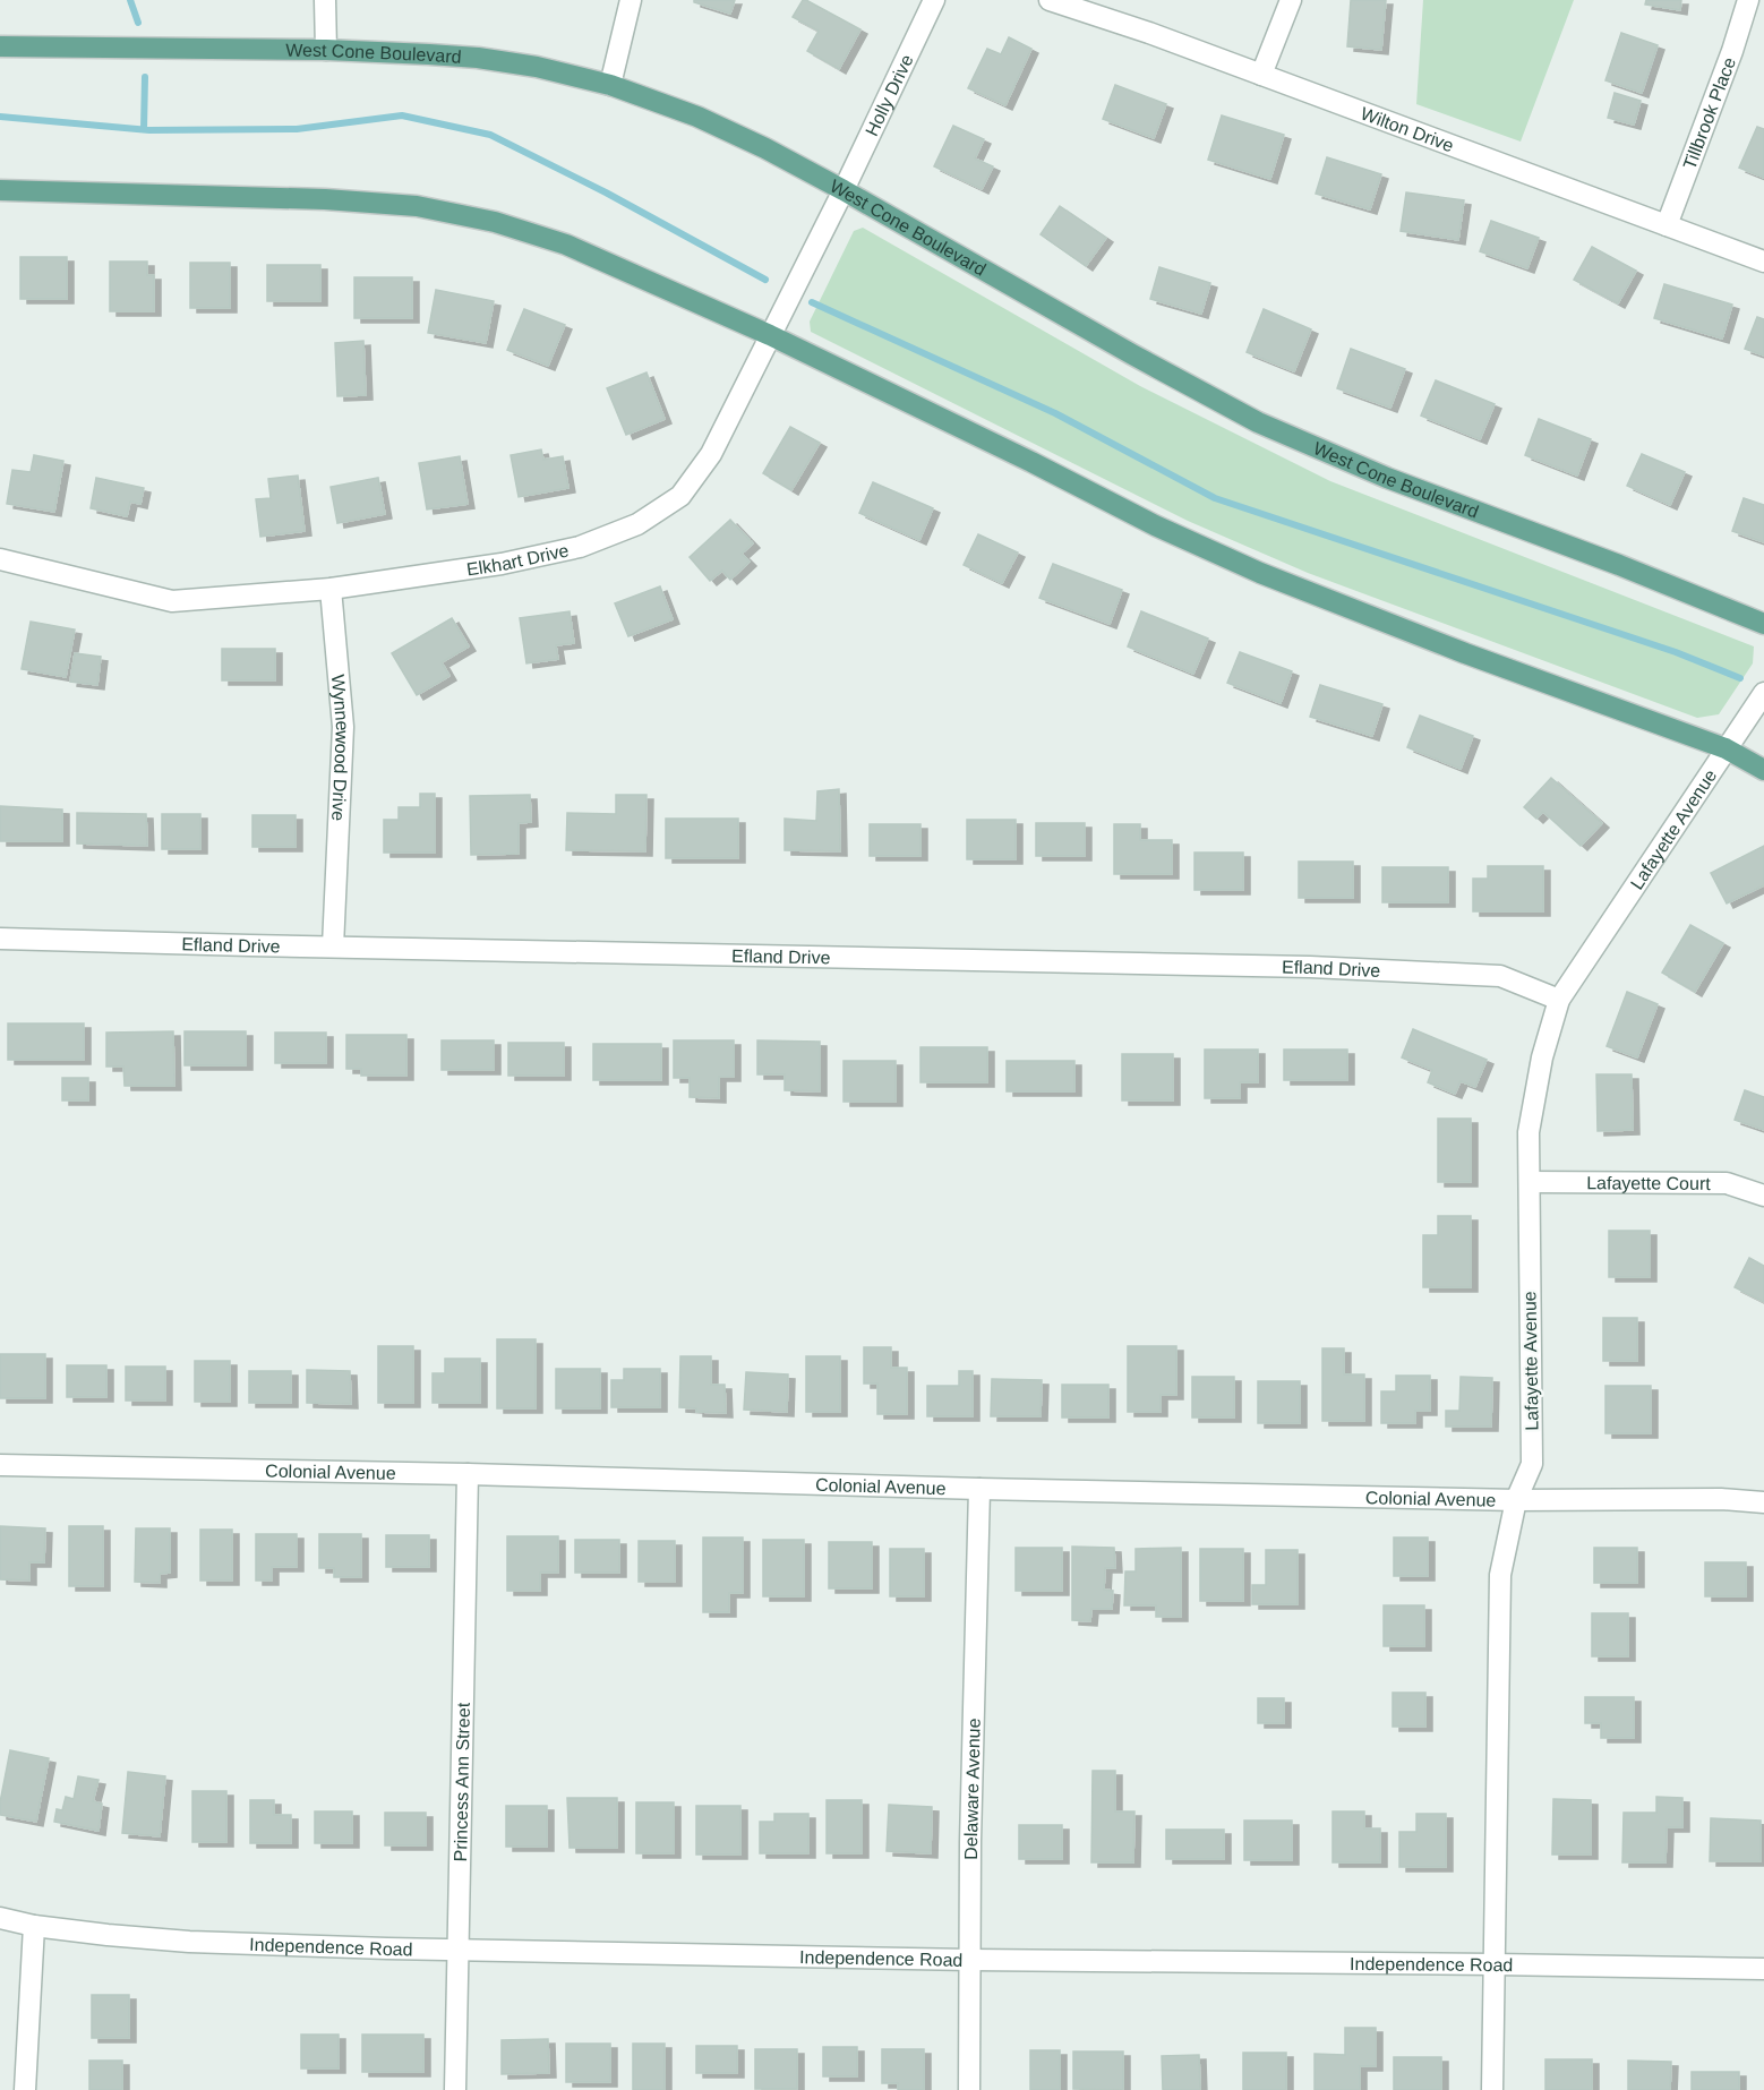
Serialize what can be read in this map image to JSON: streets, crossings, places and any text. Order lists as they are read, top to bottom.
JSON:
{
  "streets": {
    "main road": ["West Cone Boulevard"],
    "street": [
      "Holly Drive",
      "Tillbrook Place",
      "Wilton Drive",
      "Elkhart Drive",
      "Wynnewood Drive",
      "Lafayette Avenue",
      "Efland Drive",
      "Lafayette Court",
      "Colonial Avenue",
      "Princess Ann Street",
      "Delaware Avenue",
      "Independence Road"
    ]
  },
  "crossings": [
    ["West Cone Boulevard", "Holly Drive"],
    ["West Cone Boulevard", "Elkhart Drive"],
    ["Holly Drive", "Elkhart Drive"],
    ["Tillbrook Place", "Wilton Drive"],
    ["Elkhart Drive", "Wynnewood Drive"],
    ["Wynnewood Drive", "Efland Drive"],
    ["Lafayette Avenue", "Efland Drive"],
    ["Lafayette Avenue", "Lafayette Court"],
    ["Lafayette Avenue", "Colonial Avenue"],
    ["Lafayette Avenue", "Independence Road"],
    ["Colonial Avenue", "Princess Ann Street"],
    ["Colonial Avenue", "Delaware Avenue"],
    ["Princess Ann Street", "Independence Road"],
    ["Delaware Avenue", "Independence Road"]
  ]
}
